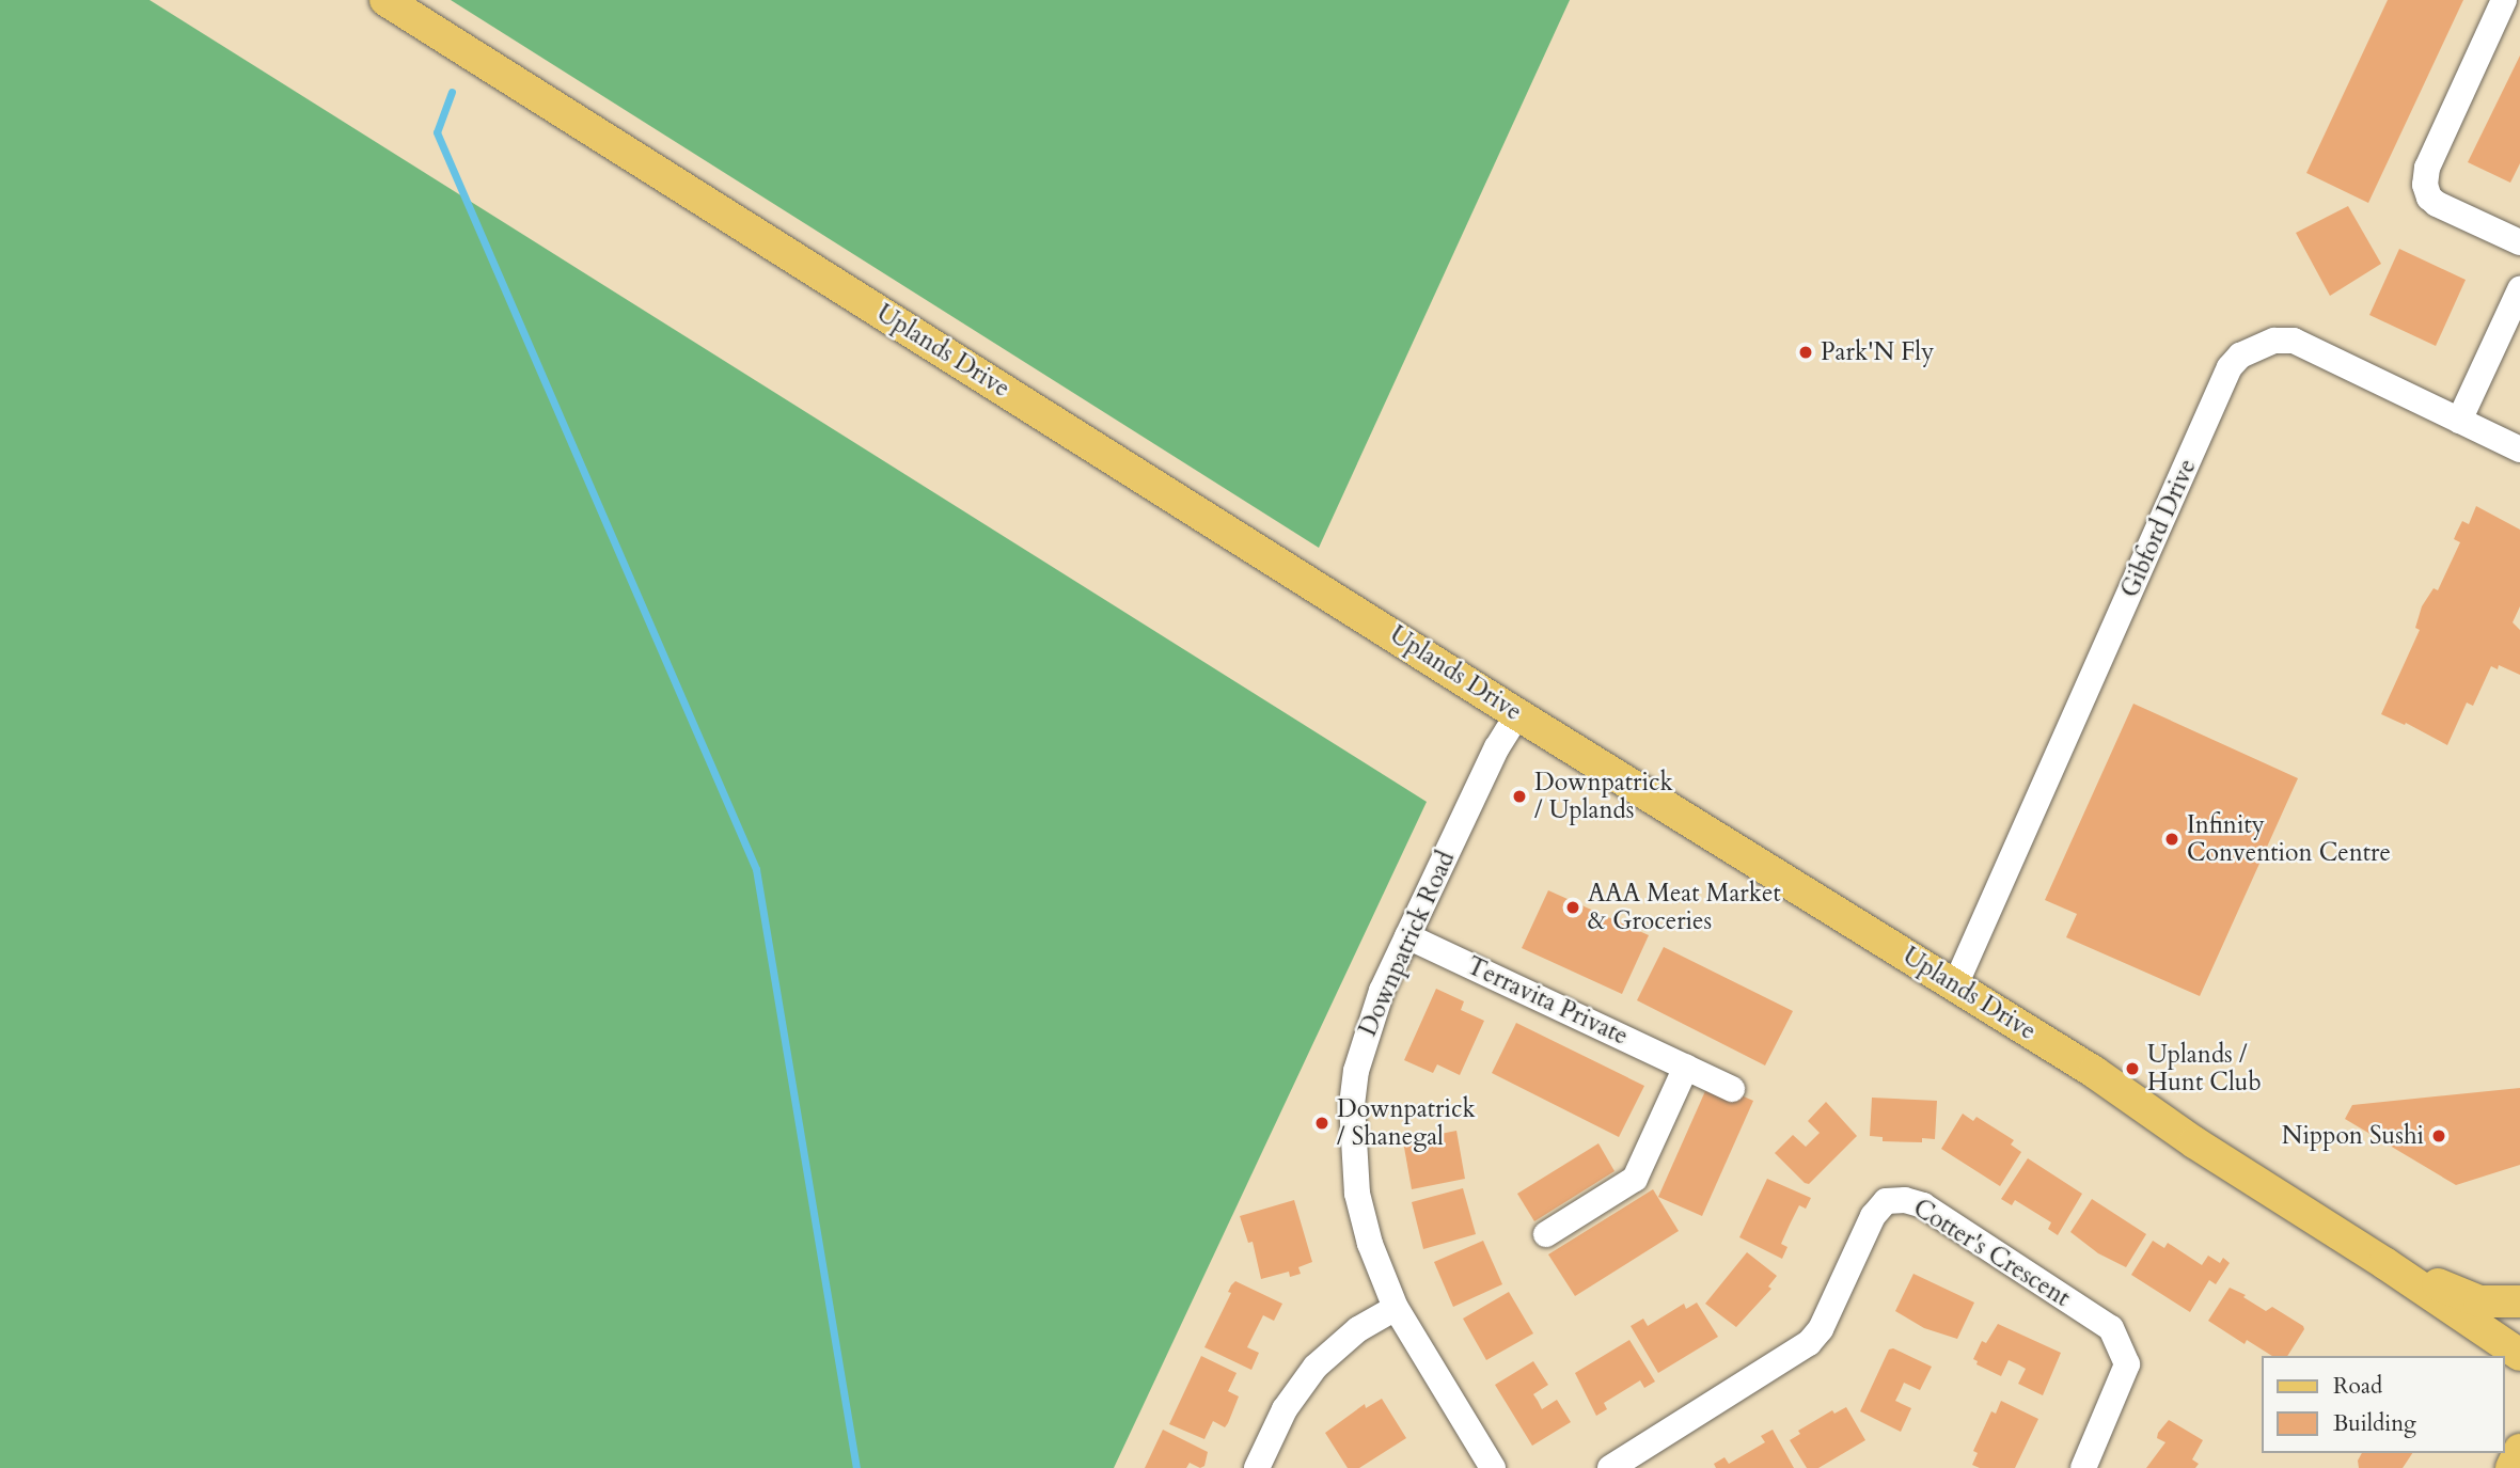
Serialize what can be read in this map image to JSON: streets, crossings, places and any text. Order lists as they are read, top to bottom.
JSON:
{
  "streets": {
    "main road": ["Uplands Drive"],
    "street": [
      "Gibford Drive",
      "Downpatrick Road",
      "Terravita Private",
      "Cotter's Crescent"
    ]
  },
  "crossings": [
    ["Uplands Drive", "Gibford Drive"],
    ["Uplands Drive", "Downpatrick Road"],
    ["Downpatrick Road", "Terravita Private"]
  ],
  "places": [
    "Park'N Fly",
    "Downpatrick / Uplands",
    "Infinity Convention Centre",
    "AAA Meat Market & Groceries",
    "Uplands / Hunt Club",
    "Downpatrick / Shanegal",
    "Nippon Sushi"
  ],
  "legend": ["Road", "Building"]
}
